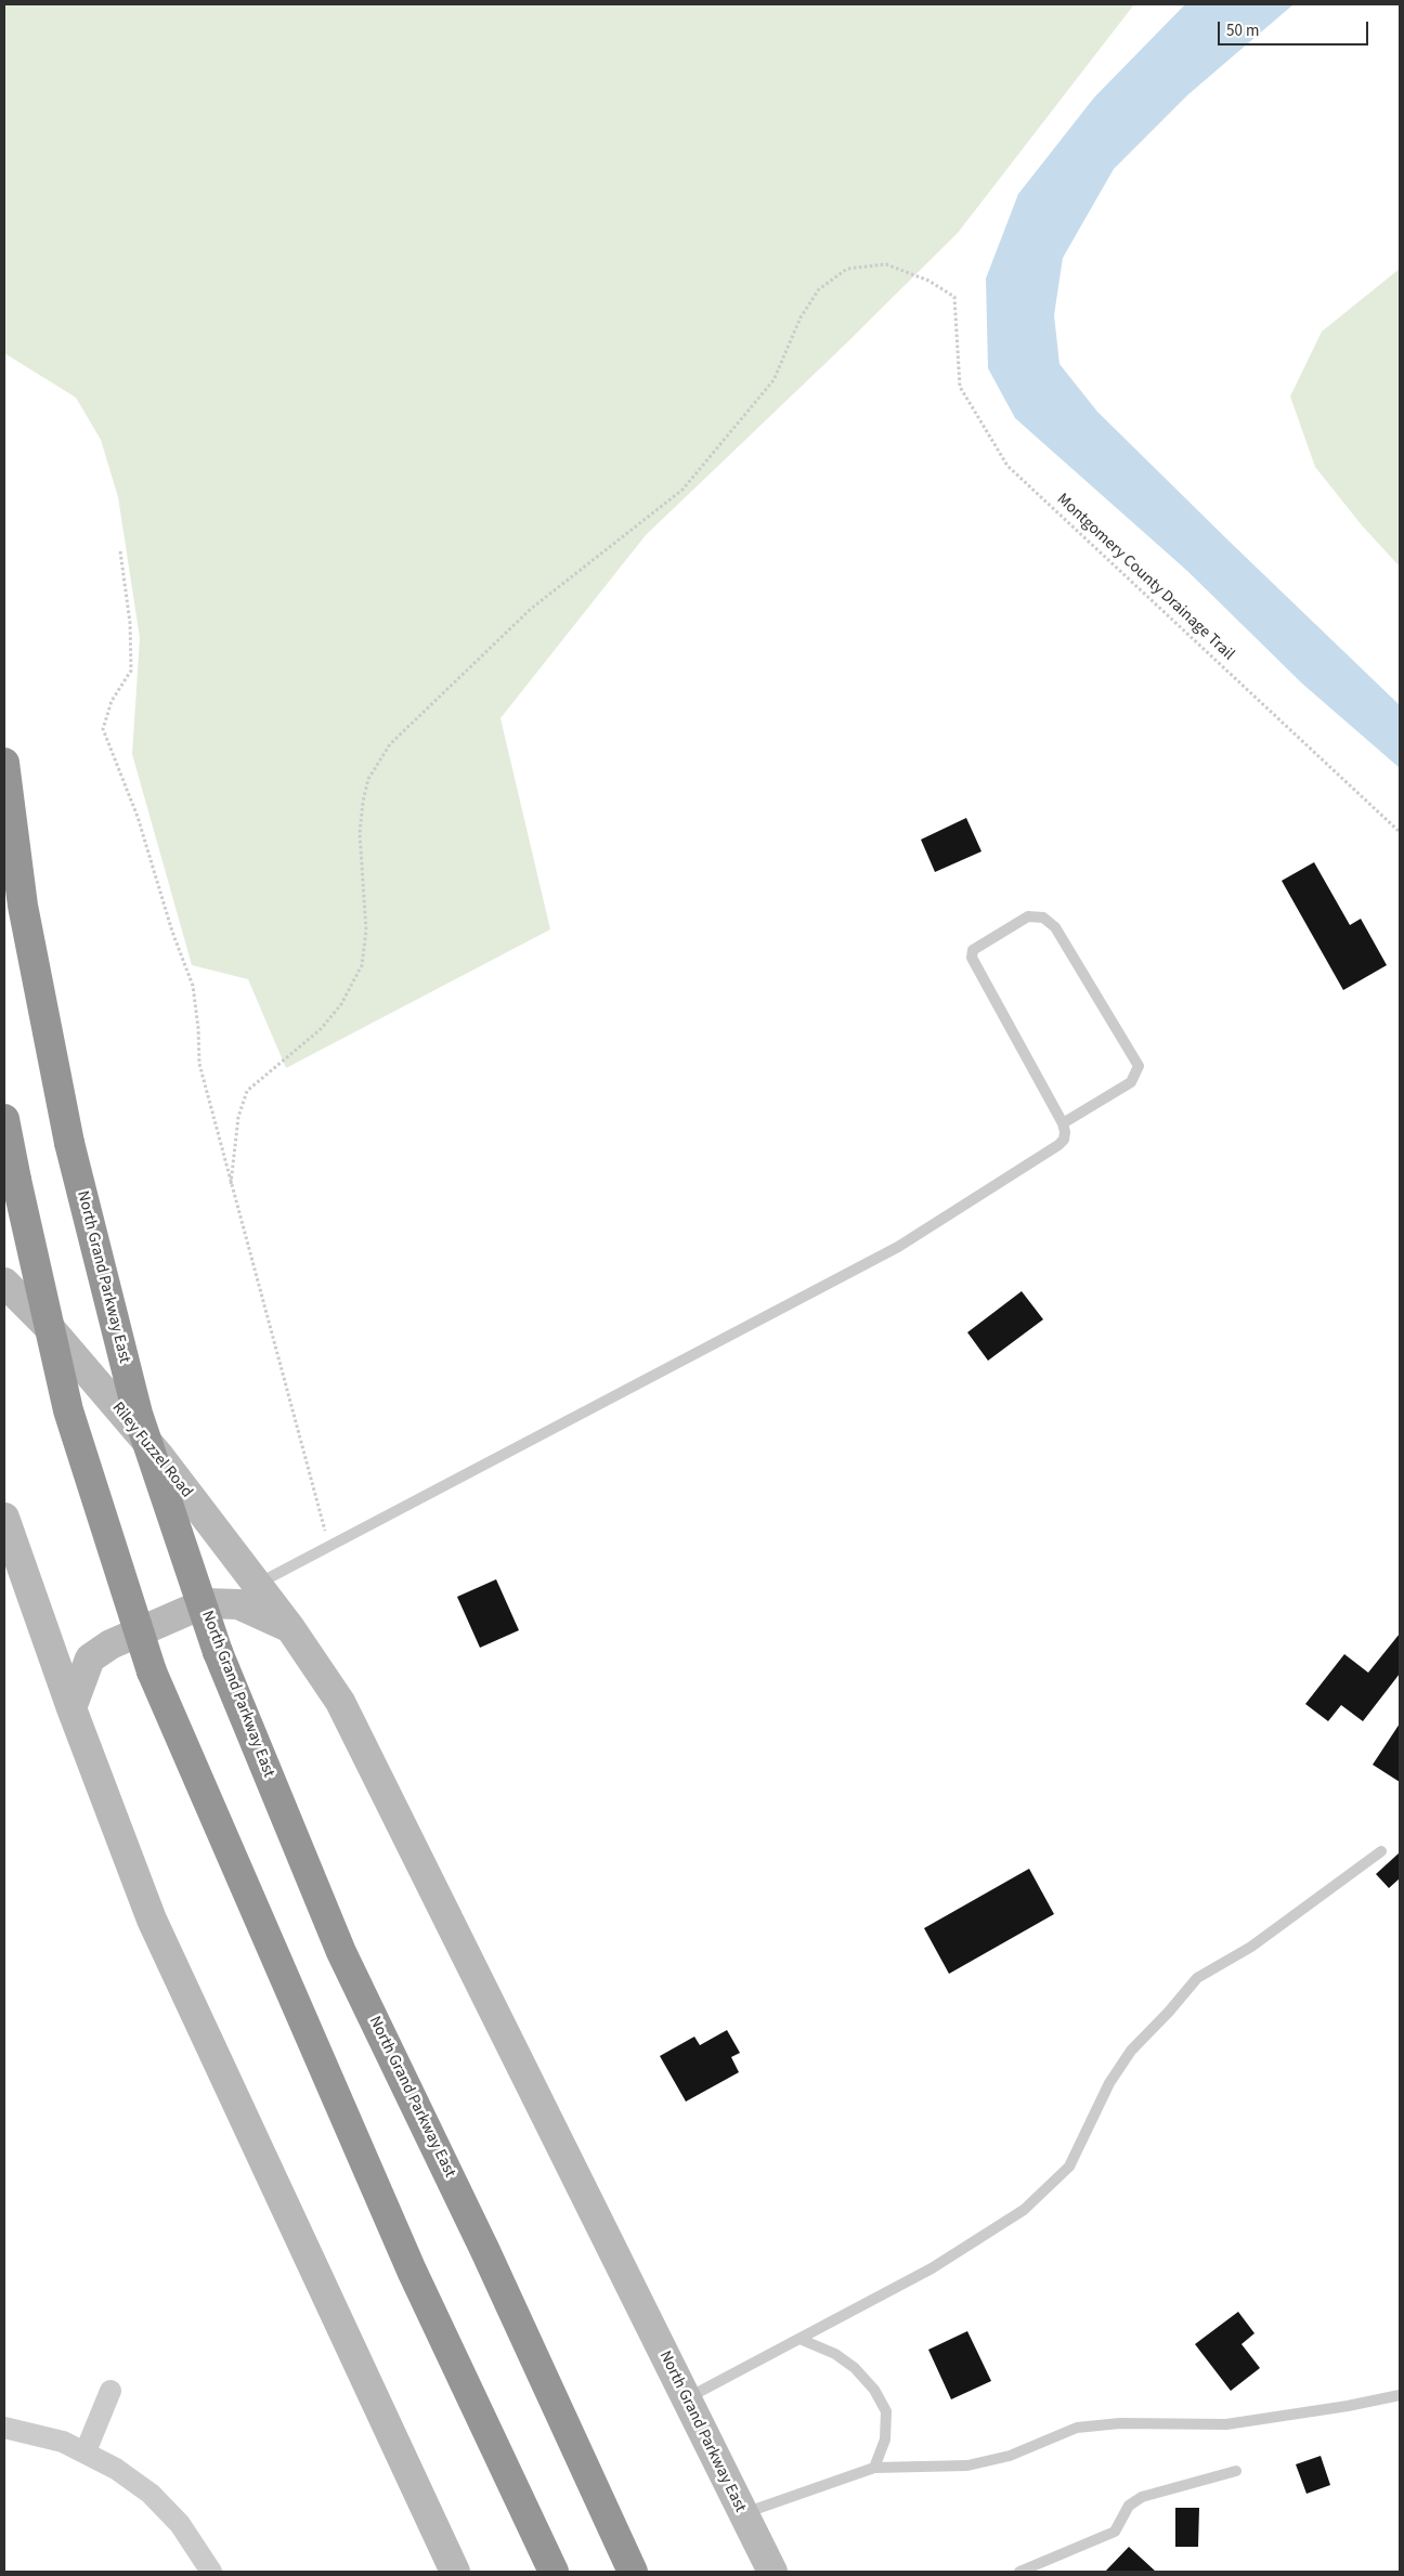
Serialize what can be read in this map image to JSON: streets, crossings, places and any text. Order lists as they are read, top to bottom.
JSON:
{
  "streets": {
    "highway": ["North Grand Parkway East"],
    "main road": ["Riley Fuzzel Road"],
    "path": ["Montgomery County Drainage Trail"]
  },
  "crossings": [
    ["North Grand Parkway East", "Riley Fuzzel Road"]
  ],
  "scale_bar": "50 m"
}
